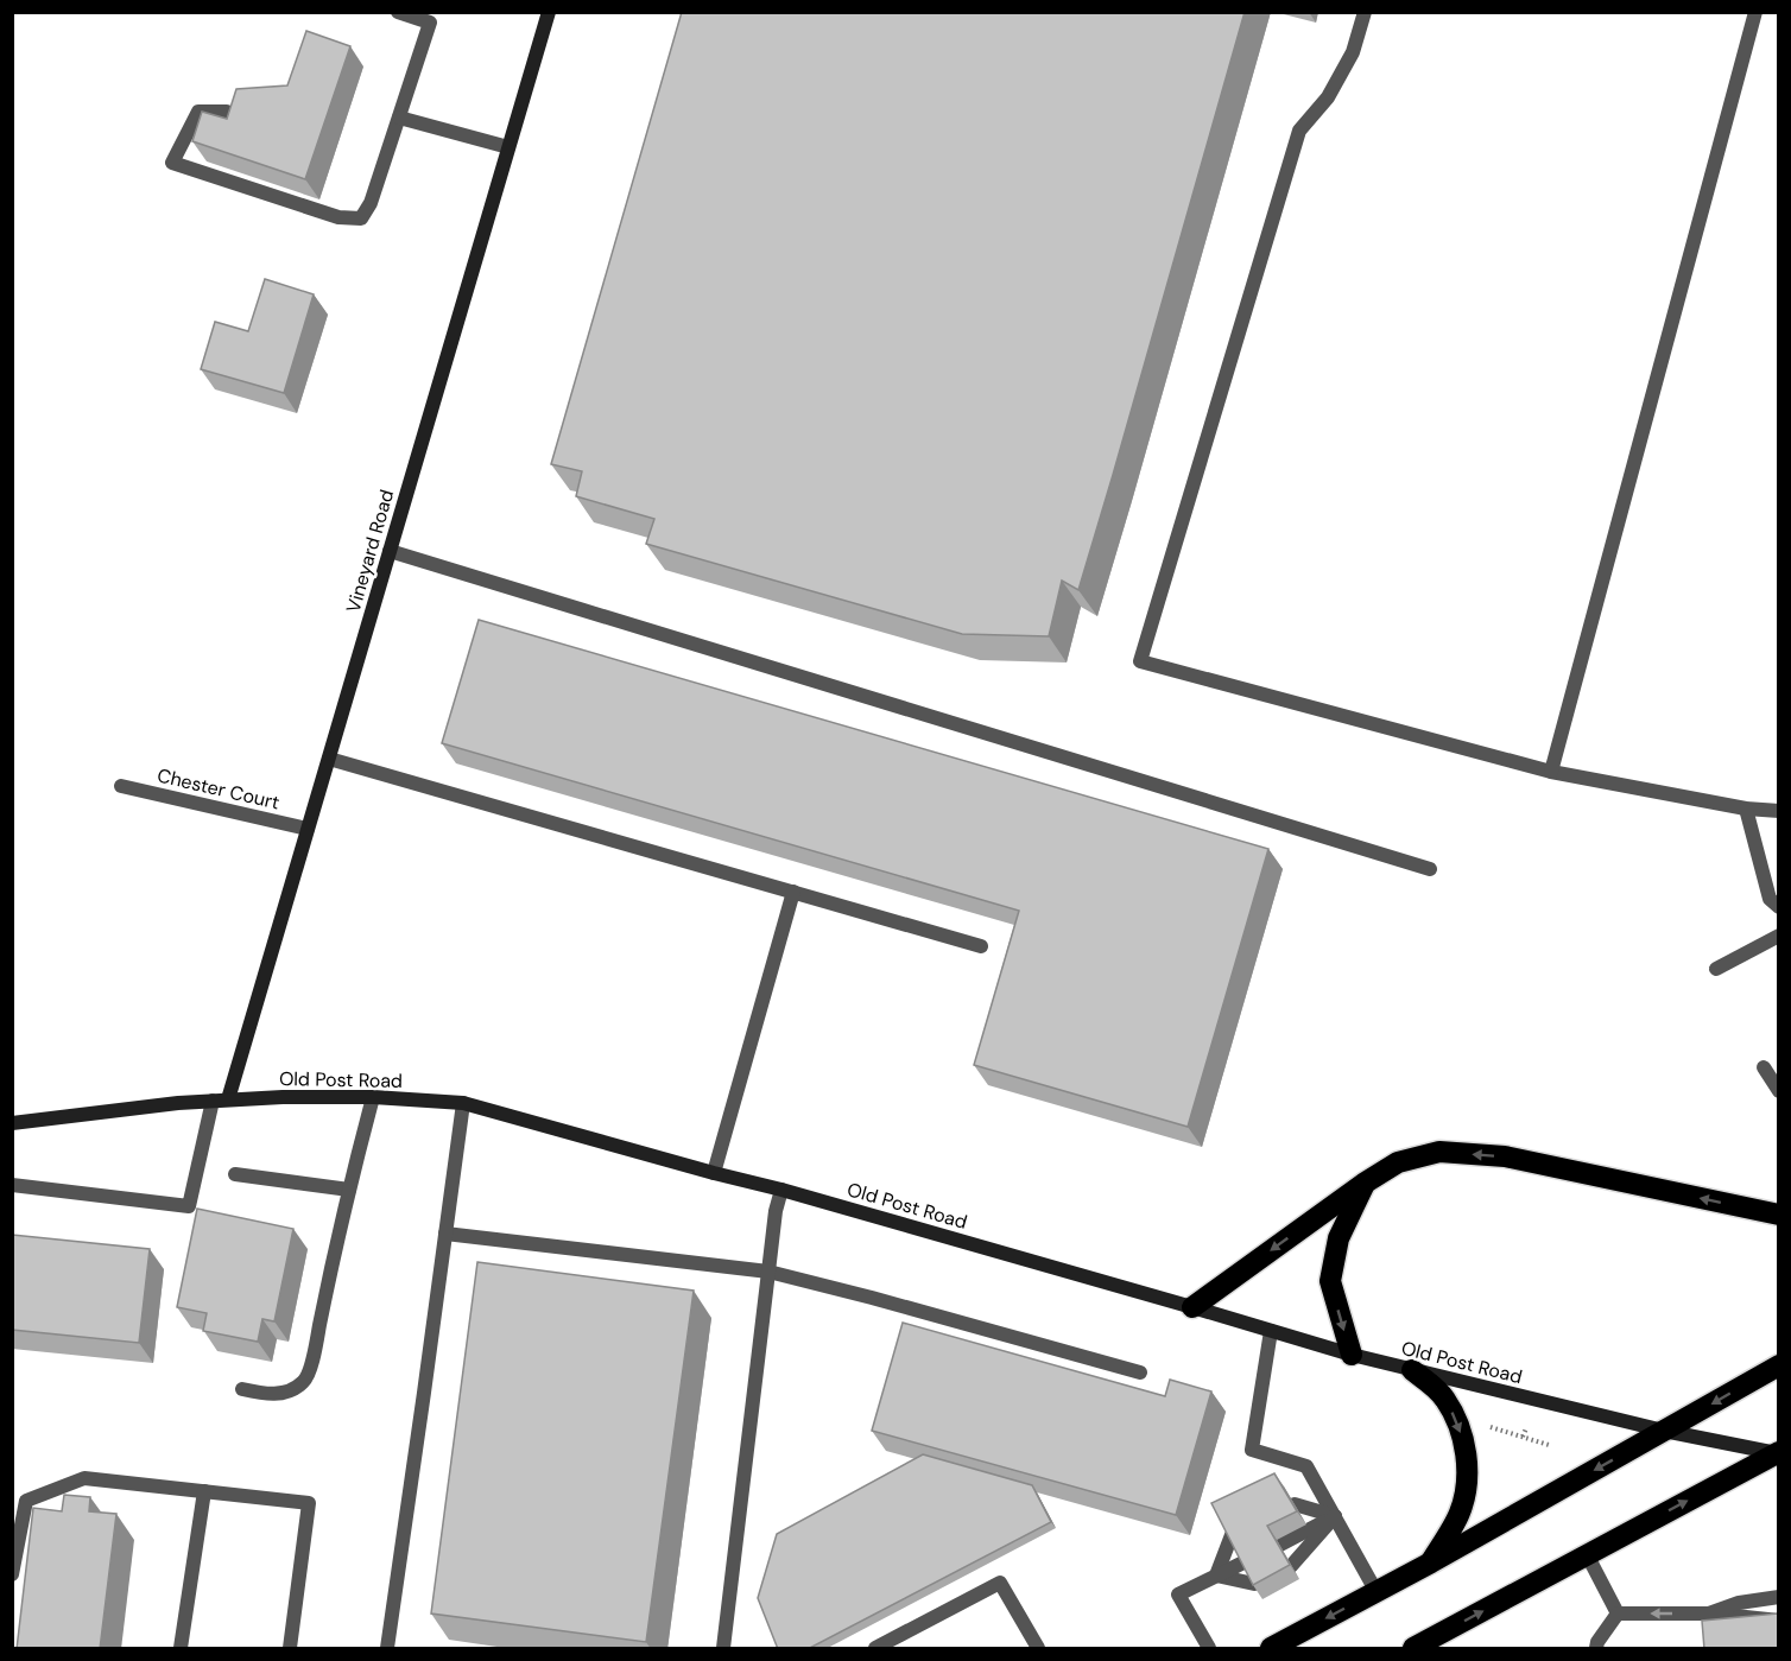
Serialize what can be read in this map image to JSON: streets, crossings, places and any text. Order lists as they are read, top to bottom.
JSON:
{
  "streets": {
    "street": ["Vineyard Road", "Chester Court", "Old Post Road"]
  },
  "crossings": [
    ["Vineyard Road", "Chester Court"],
    ["Vineyard Road", "Old Post Road"]
  ]
}
